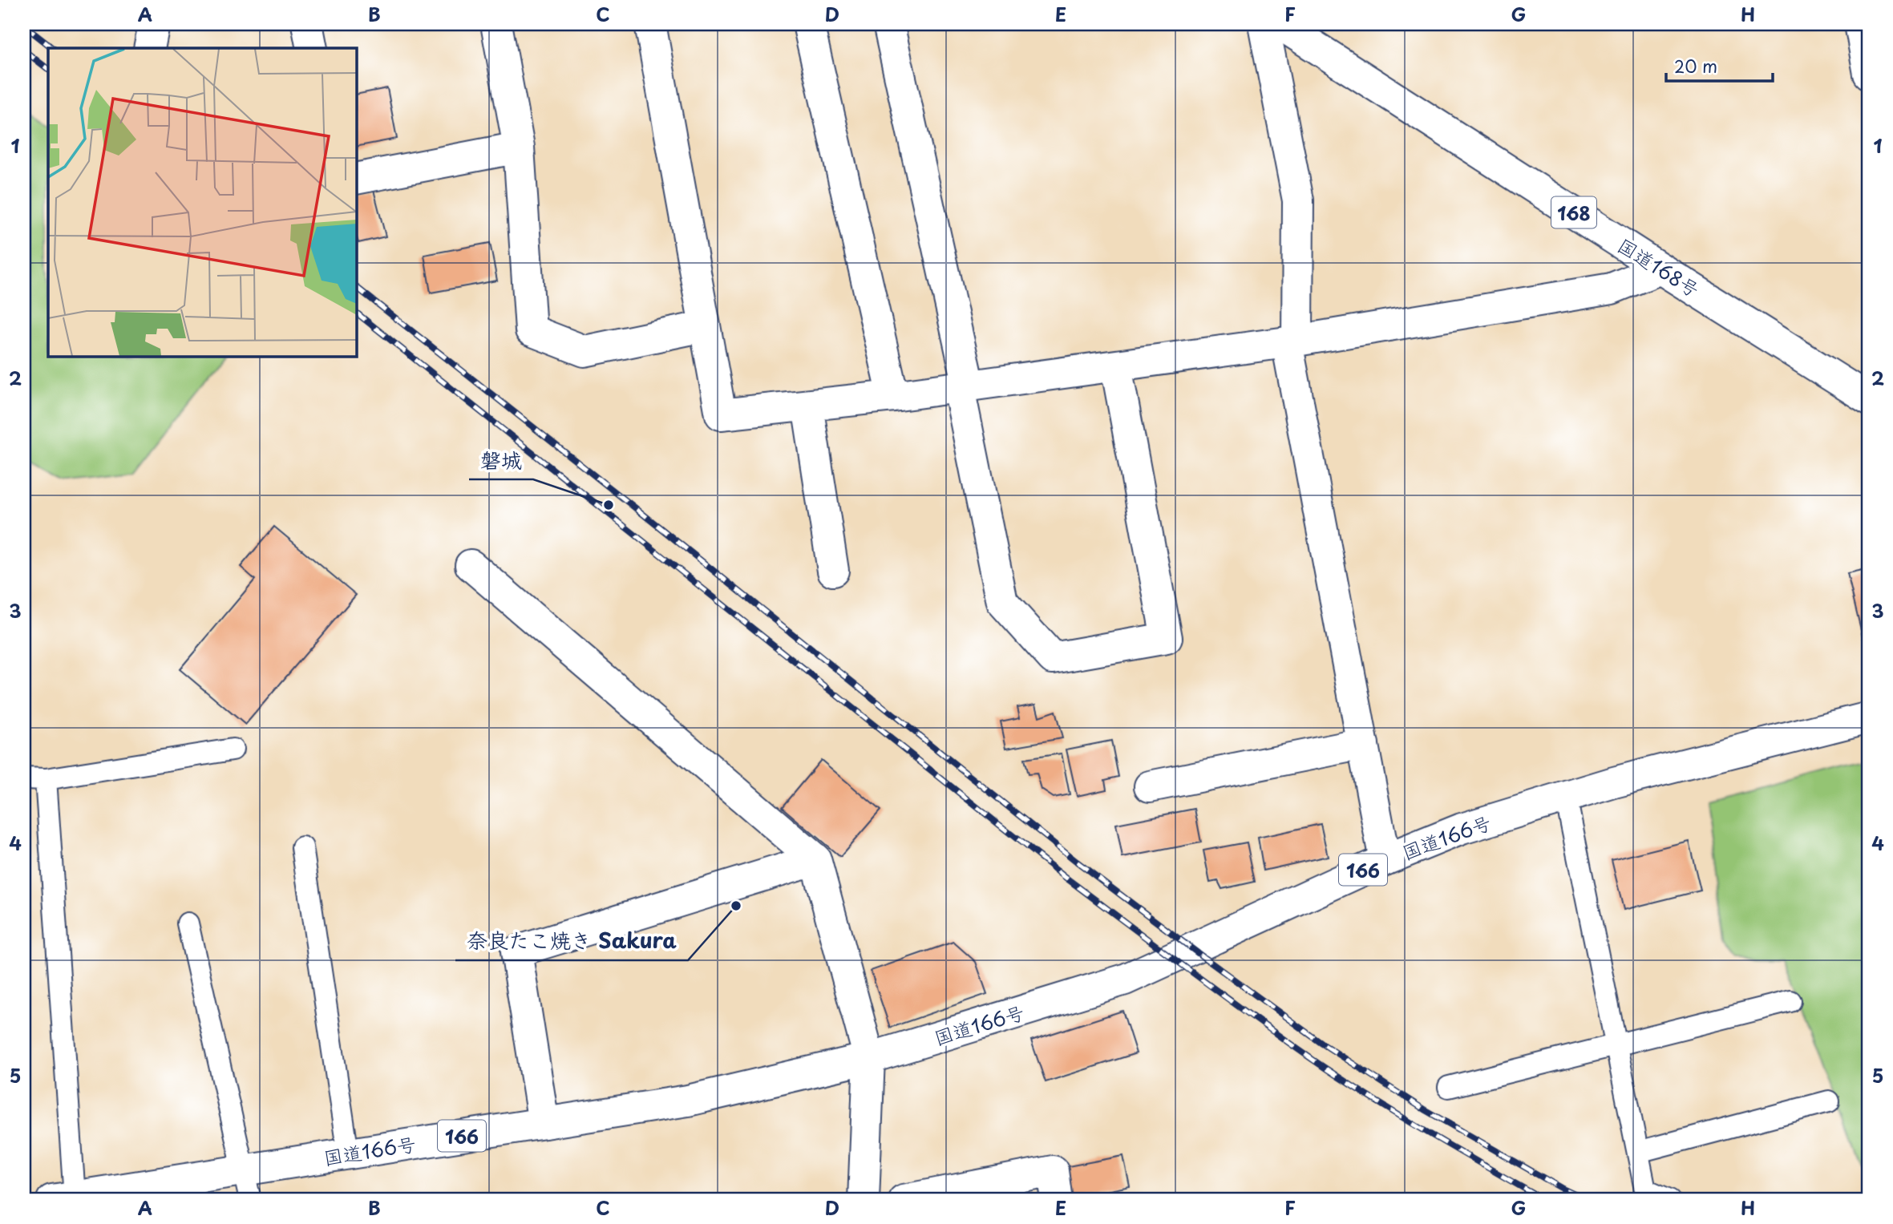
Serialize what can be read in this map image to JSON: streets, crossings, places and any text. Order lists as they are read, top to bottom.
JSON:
{
  "streets": {
    "main road": [
      "168",
      "国道168号",
      "国道166号",
      "166"
    ]
  },
  "places": ["磐城", "奈良たこ焼き Sakura"],
  "scale_bar": "20 m",
  "grid": {
    "columns": [
      "A",
      "B",
      "C",
      "D",
      "E",
      "F",
      "G",
      "H"
    ],
    "rows": [
      "1",
      "2",
      "3",
      "4",
      "5"
    ]
  }
}
